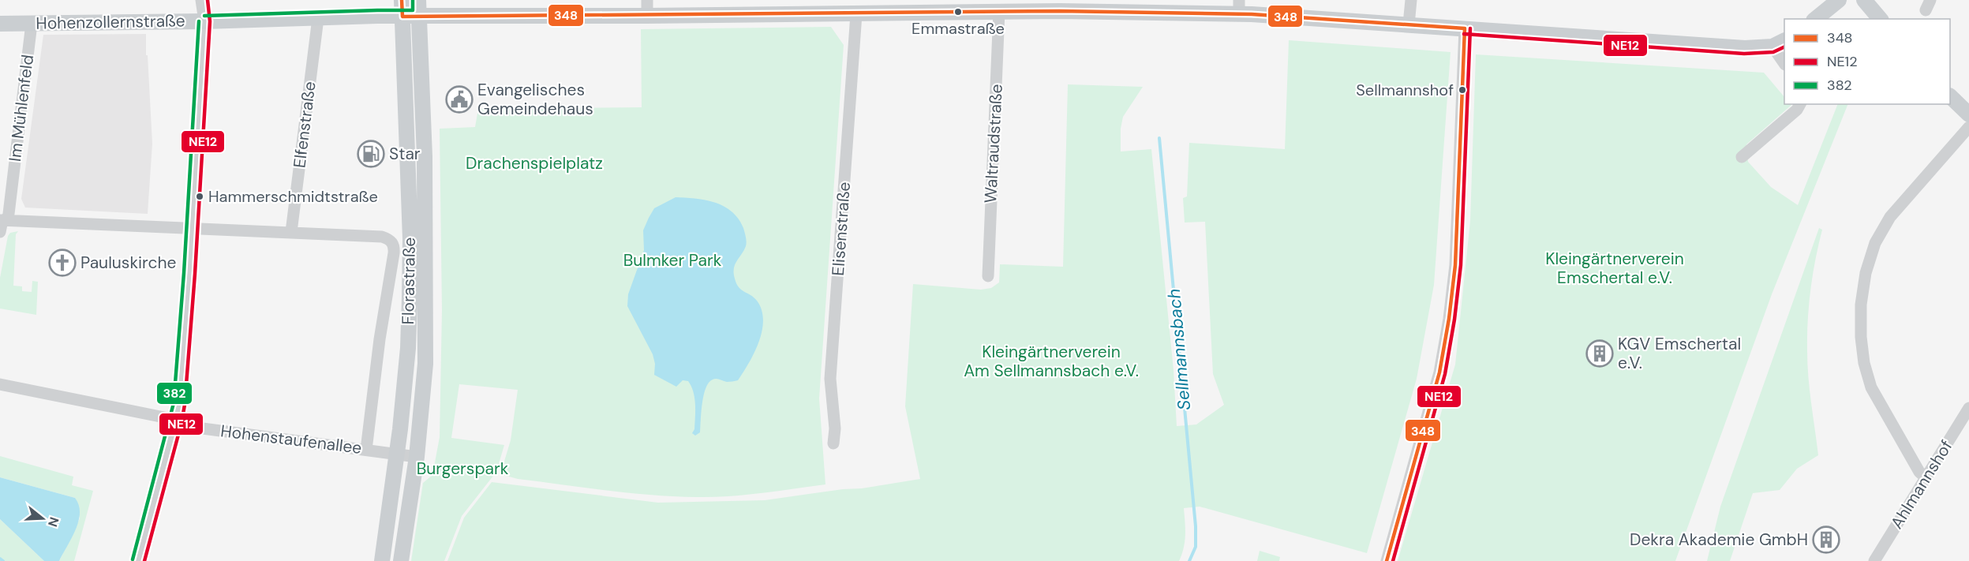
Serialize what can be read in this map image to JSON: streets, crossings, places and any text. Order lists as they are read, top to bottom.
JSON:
{
  "streets": {
    "main road": ["Hohenzollernstraße", "Florastraße"],
    "street": [
      "Im Mühlenfeld",
      "Elfenstraße",
      "Waltraudstraße",
      "Elisenstraße",
      "Hohenstaufenallee",
      "Ahlmannshof"
    ]
  },
  "crossings": [
    ["Hohenzollernstraße", "Im Mühlenfeld"],
    ["Hohenzollernstraße", "Elfenstraße"],
    ["Hohenzollernstraße", "Waltraudstraße"],
    ["Hohenzollernstraße", "Elisenstraße"],
    ["Hohenzollernstraße", "Florastraße"],
    ["Elfenstraße", "Florastraße"],
    ["Florastraße", "Hohenstaufenallee"]
  ],
  "water": ["Sellmannsbach"],
  "parks": [
    "Drachenspielplatz",
    "Kleingärtnerverein Emschertal e.V.",
    "Bulmker Park",
    "Kleingärtnerverein Am Sellmannsbach e.V.",
    "Burgerspark"
  ],
  "places": {
    "other": ["Emmastraße", "Sellmannshof", "Hammerschmidtstraße"],
    "public building": ["Evangelisches Gemeindehaus"],
    "fuel station": ["Star"],
    "church": ["Pauluskirche"],
    "building": ["KGV Emschertal e.V.", "Dekra Akademie GmbH"]
  },
  "lines": ["transit line 348", "transit line NE12", "transit line 382"],
  "legend": ["348", "NE12", "382"],
  "north": "right"
}
